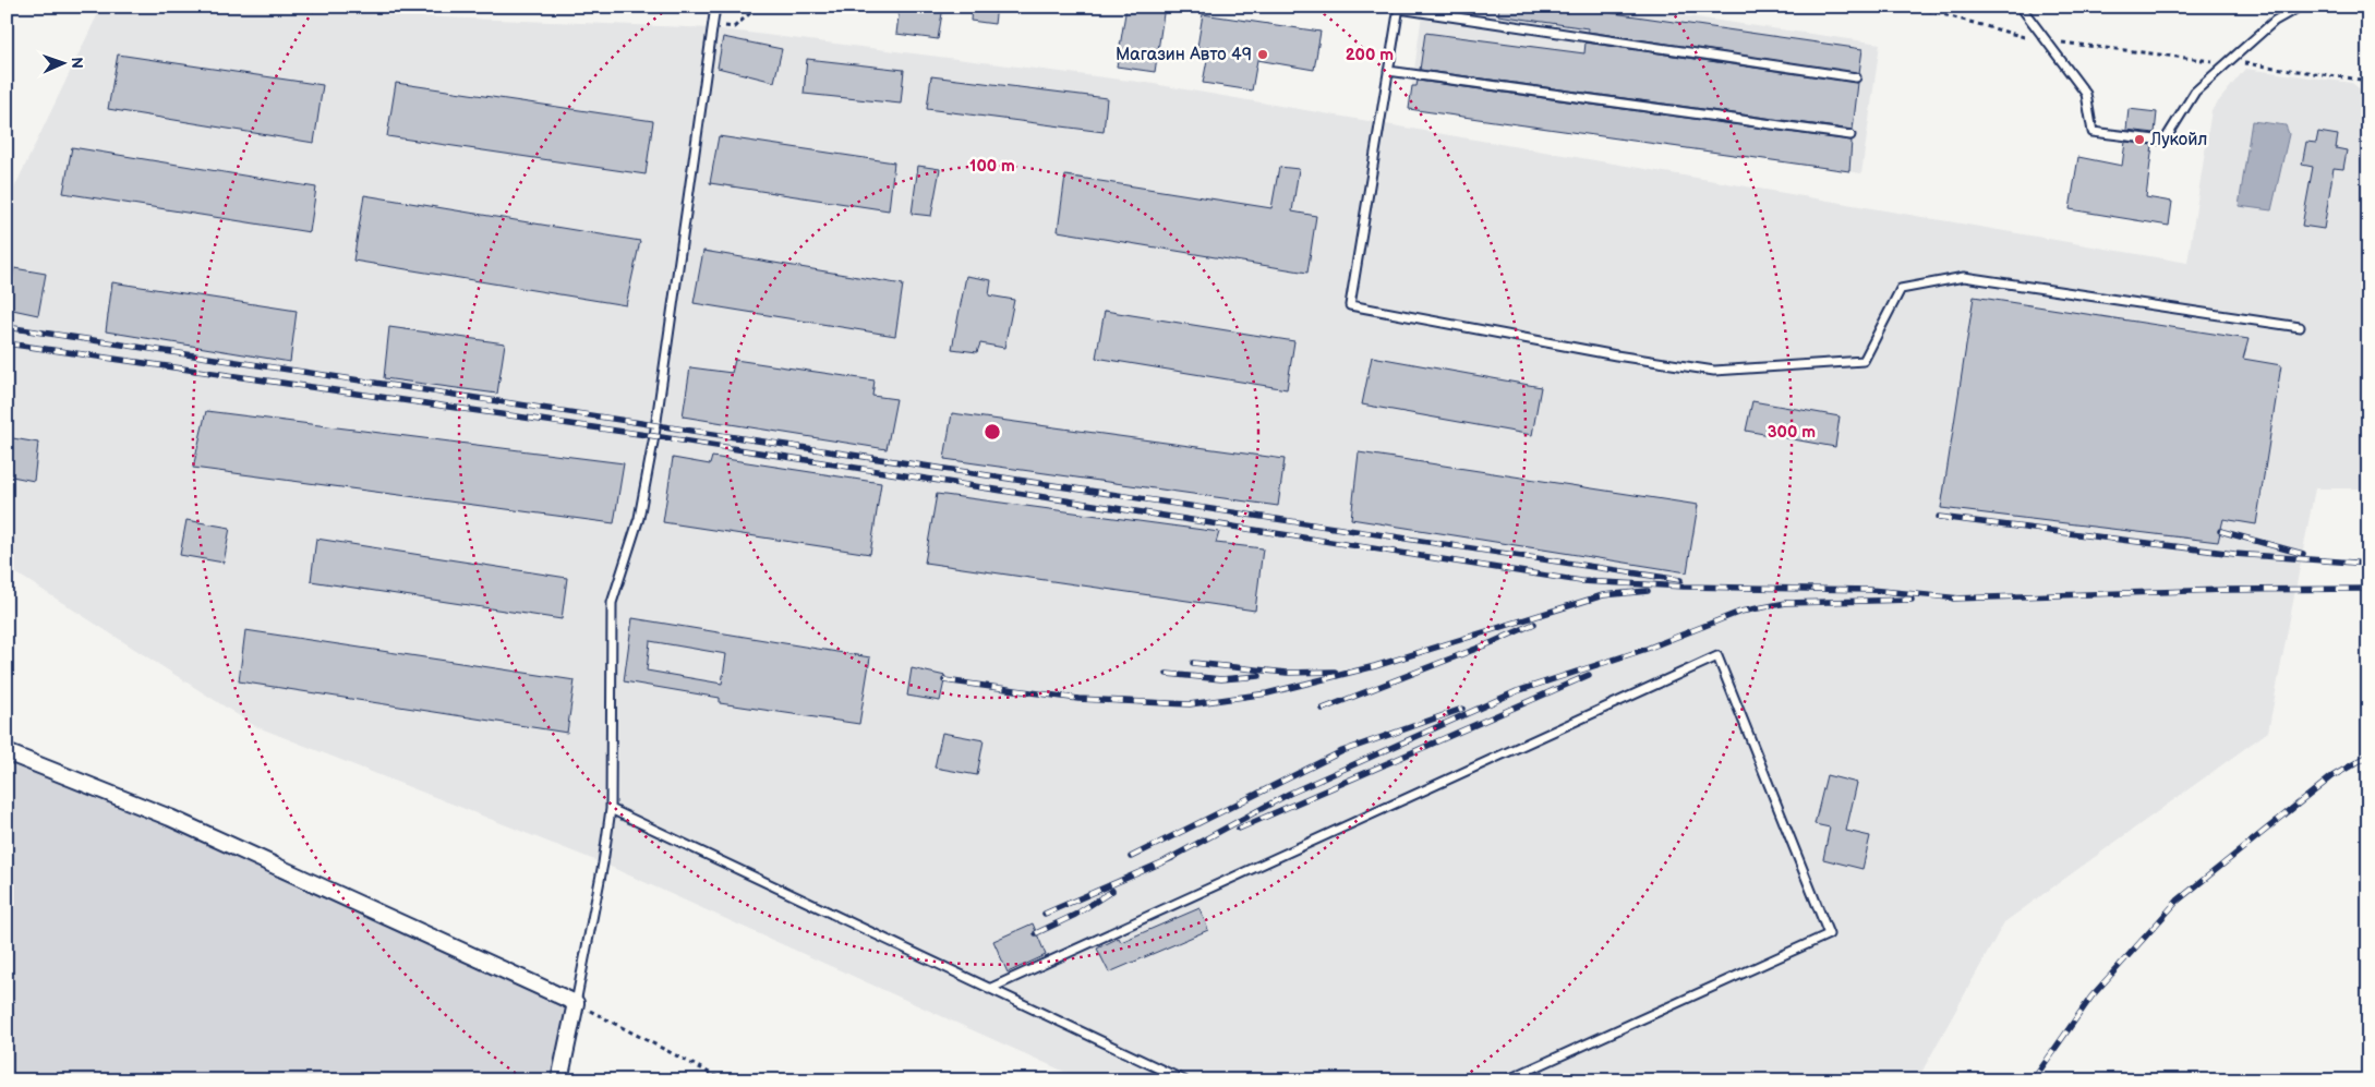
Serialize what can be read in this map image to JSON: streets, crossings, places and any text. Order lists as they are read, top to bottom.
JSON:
{
  "places": ["Магазин Авто 49", "Лукойл"],
  "north": "right",
  "rings": ["200 m", "100 m", "300 m"]
}
